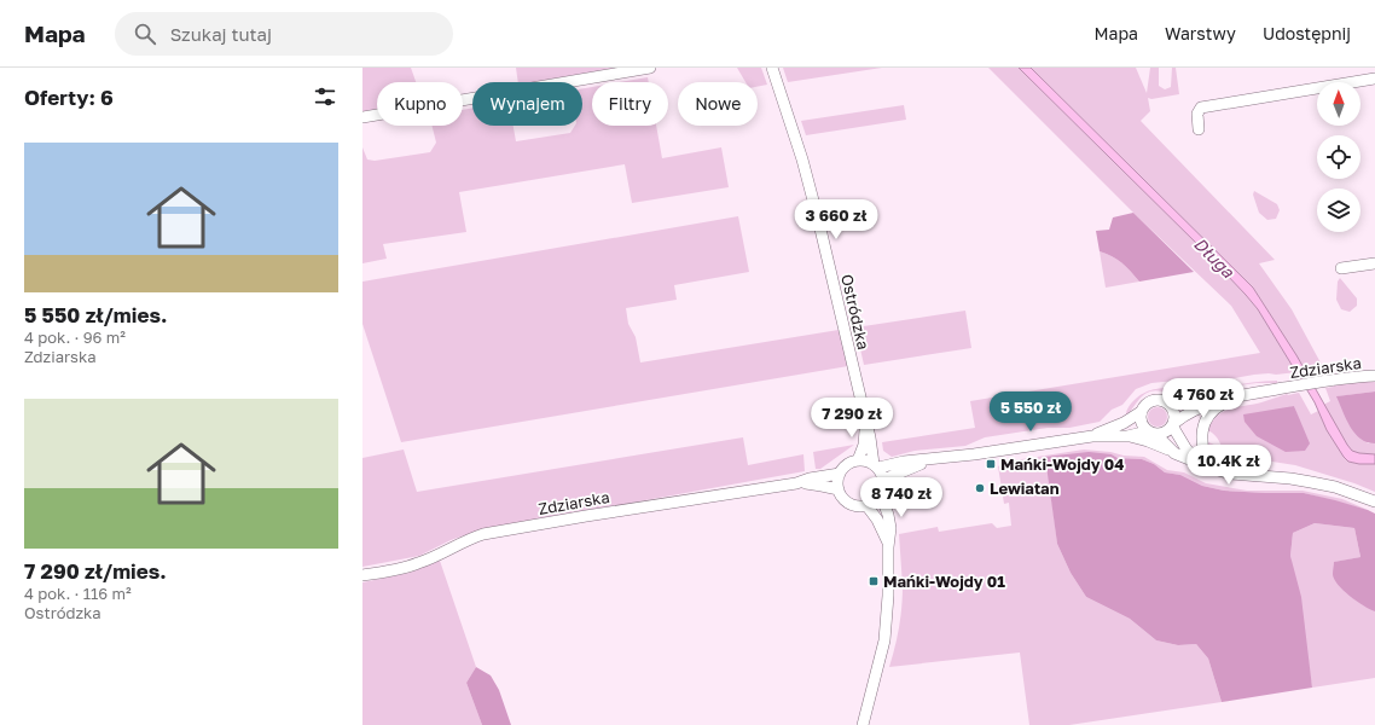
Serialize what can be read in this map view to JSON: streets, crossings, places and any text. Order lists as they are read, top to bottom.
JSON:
{
  "streets": {
    "street": ["Ostródzka", "Zdziarska"]
  },
  "crossings": [
    ["Ostródzka", "Zdziarska"]
  ],
  "water": ["Długa"],
  "places": {
    "transit": ["Mańki-Wojdy 04", "Mańki-Wojdy 01"],
    "other": ["Lewiatan"]
  },
  "north": "top",
  "page": {
    "header": "Mapa",
    "search": "Szukaj tutaj",
    "nav": ["Mapa", "Warstwy", "Udostępnij"],
    "heading": "Oferty: 6",
    "chip": [
      "Kupno",
      "Wynajem",
      "Filtry",
      "Nowe"
    ],
    "list": [
      {
        "name": "5 550 zł/mies.",
        "note": "4 pok. · 96 m² · Zdziarska"
      },
      {
        "name": "7 290 zł/mies.",
        "note": "4 pok. · 116 m² · Ostródzka"
      }
    ],
    "price": [
      "3 660 zł",
      "4 760 zł",
      "5 550 zł",
      "7 290 zł",
      "10.4K zł",
      "8 740 zł"
    ]
  }
}
